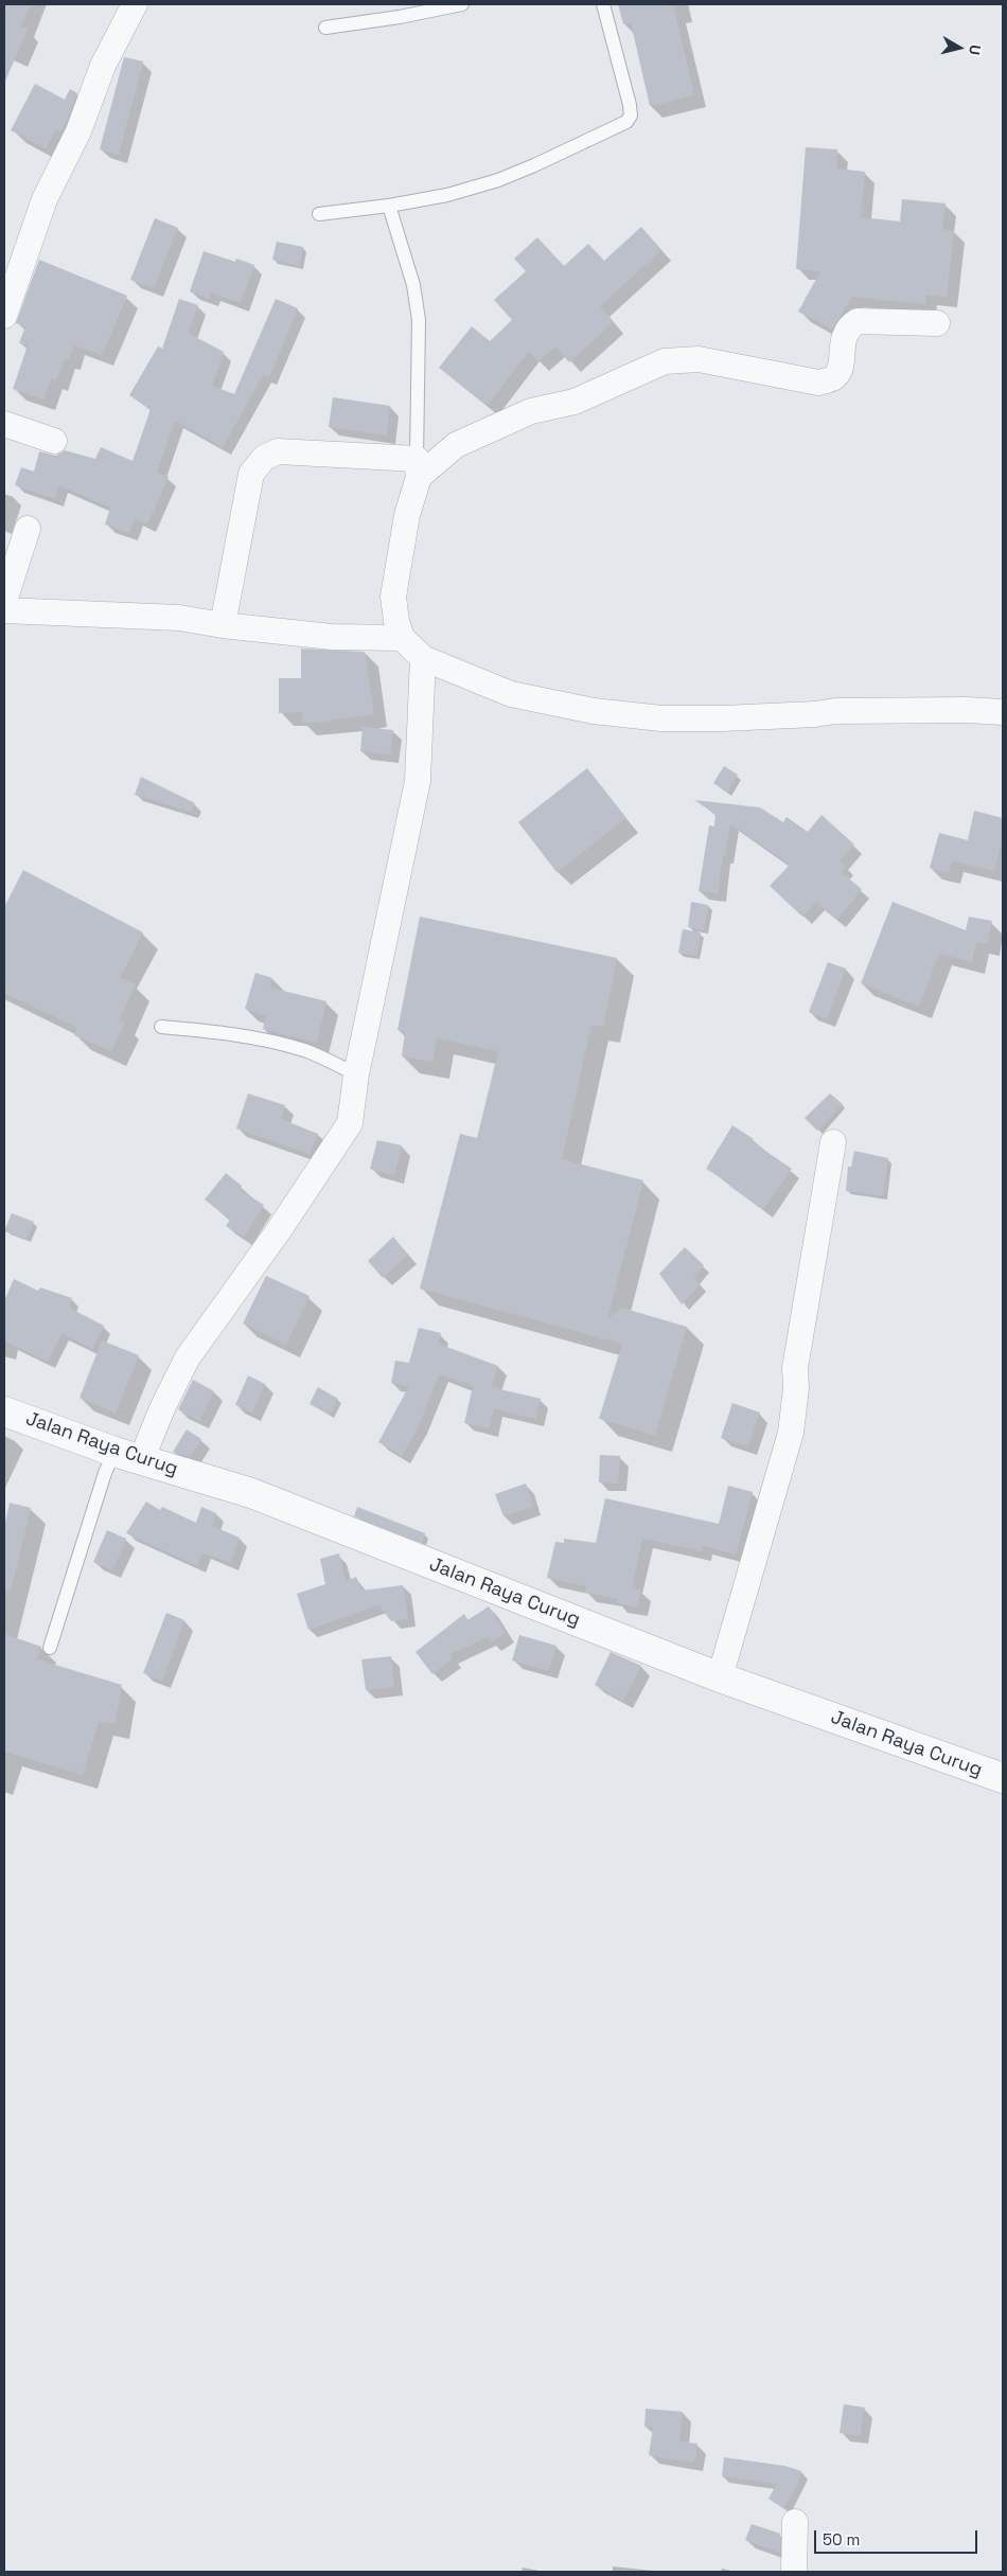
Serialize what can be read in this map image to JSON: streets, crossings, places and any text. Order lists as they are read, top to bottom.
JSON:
{
  "streets": {
    "street": ["Jalan Raya Curug"]
  },
  "scale_bar": "50 m",
  "north": "right"
}
